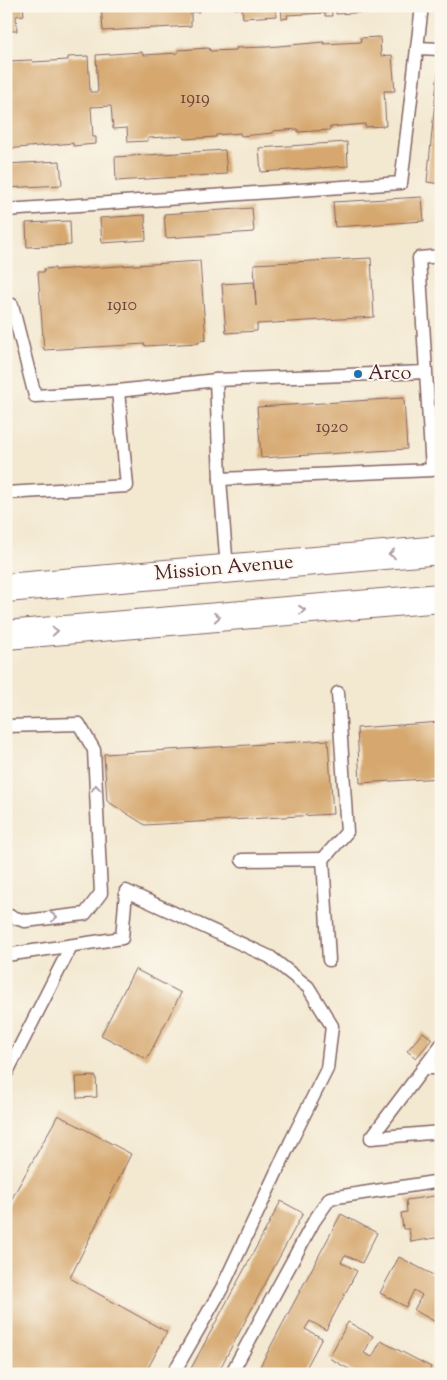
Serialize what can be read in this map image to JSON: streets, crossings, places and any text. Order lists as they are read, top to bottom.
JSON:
{
  "streets": {
    "main road": ["Mission Avenue"]
  },
  "places": ["Arco"],
  "house_numbers": ["1919", "1910", "1920"]
}
